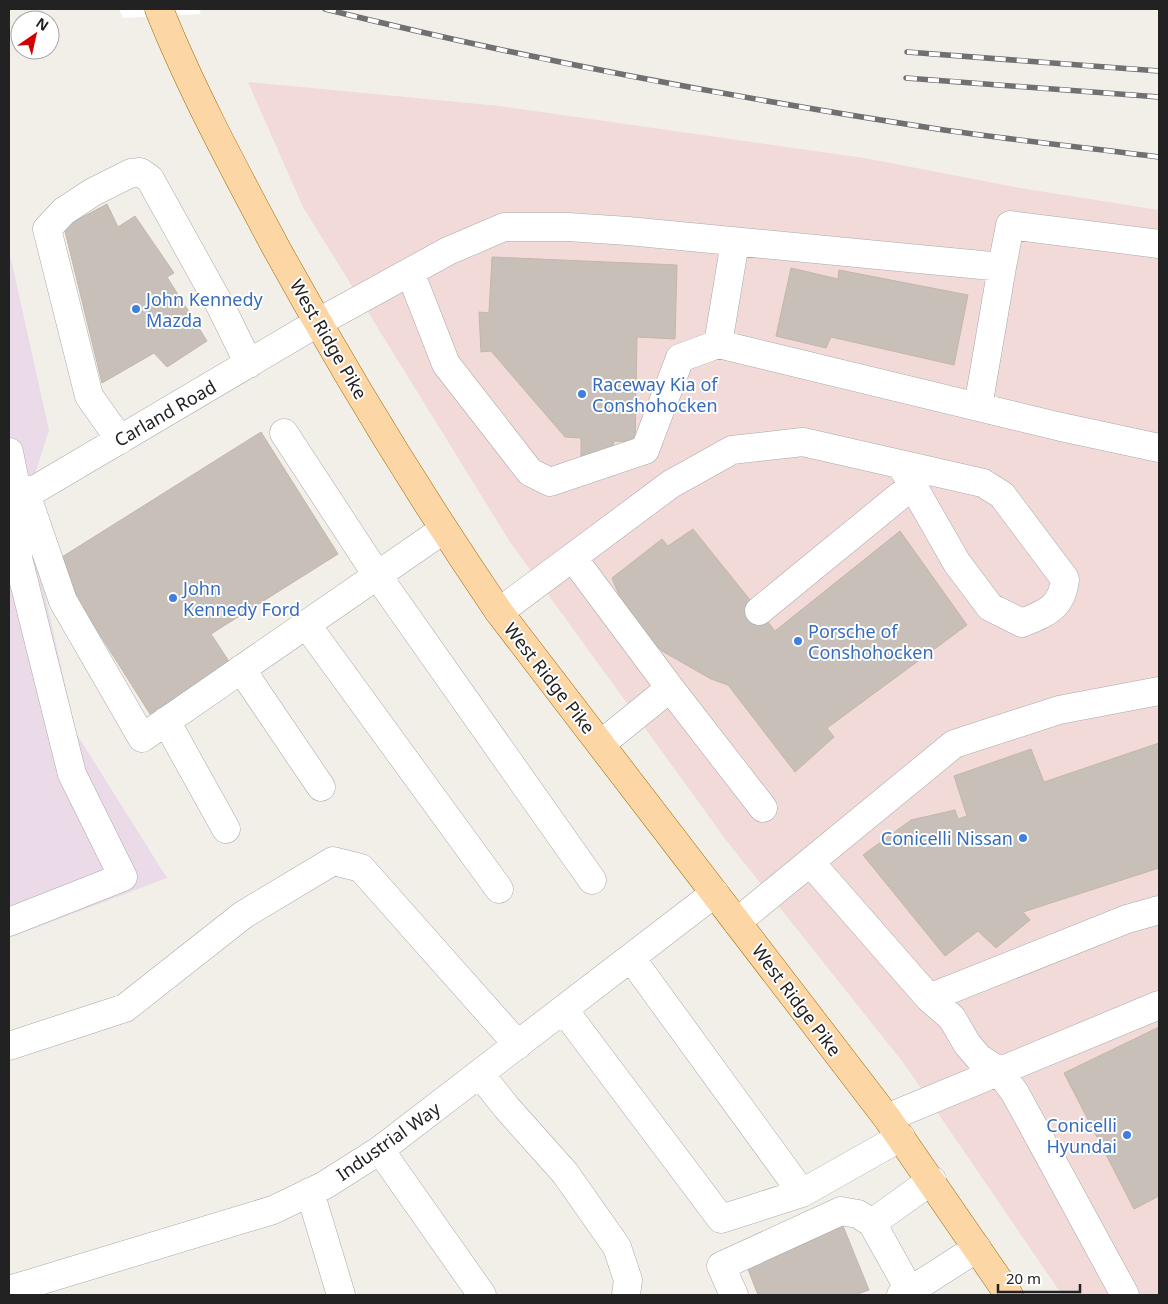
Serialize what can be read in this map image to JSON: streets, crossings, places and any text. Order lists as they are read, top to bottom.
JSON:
{
  "streets": {
    "main road": ["West Ridge Pike"],
    "street": ["Carland Road", "Industrial Way"]
  },
  "crossings": [
    ["West Ridge Pike", "Carland Road"],
    ["West Ridge Pike", "Industrial Way"]
  ],
  "places": [
    "John Kennedy Mazda",
    "Raceway Kia of Conshohocken",
    "John Kennedy Ford",
    "Porsche of Conshohocken",
    "Conicelli Nissan",
    "Conicelli Hyundai"
  ],
  "scale_bar": "20 m",
  "north": "top right"
}
